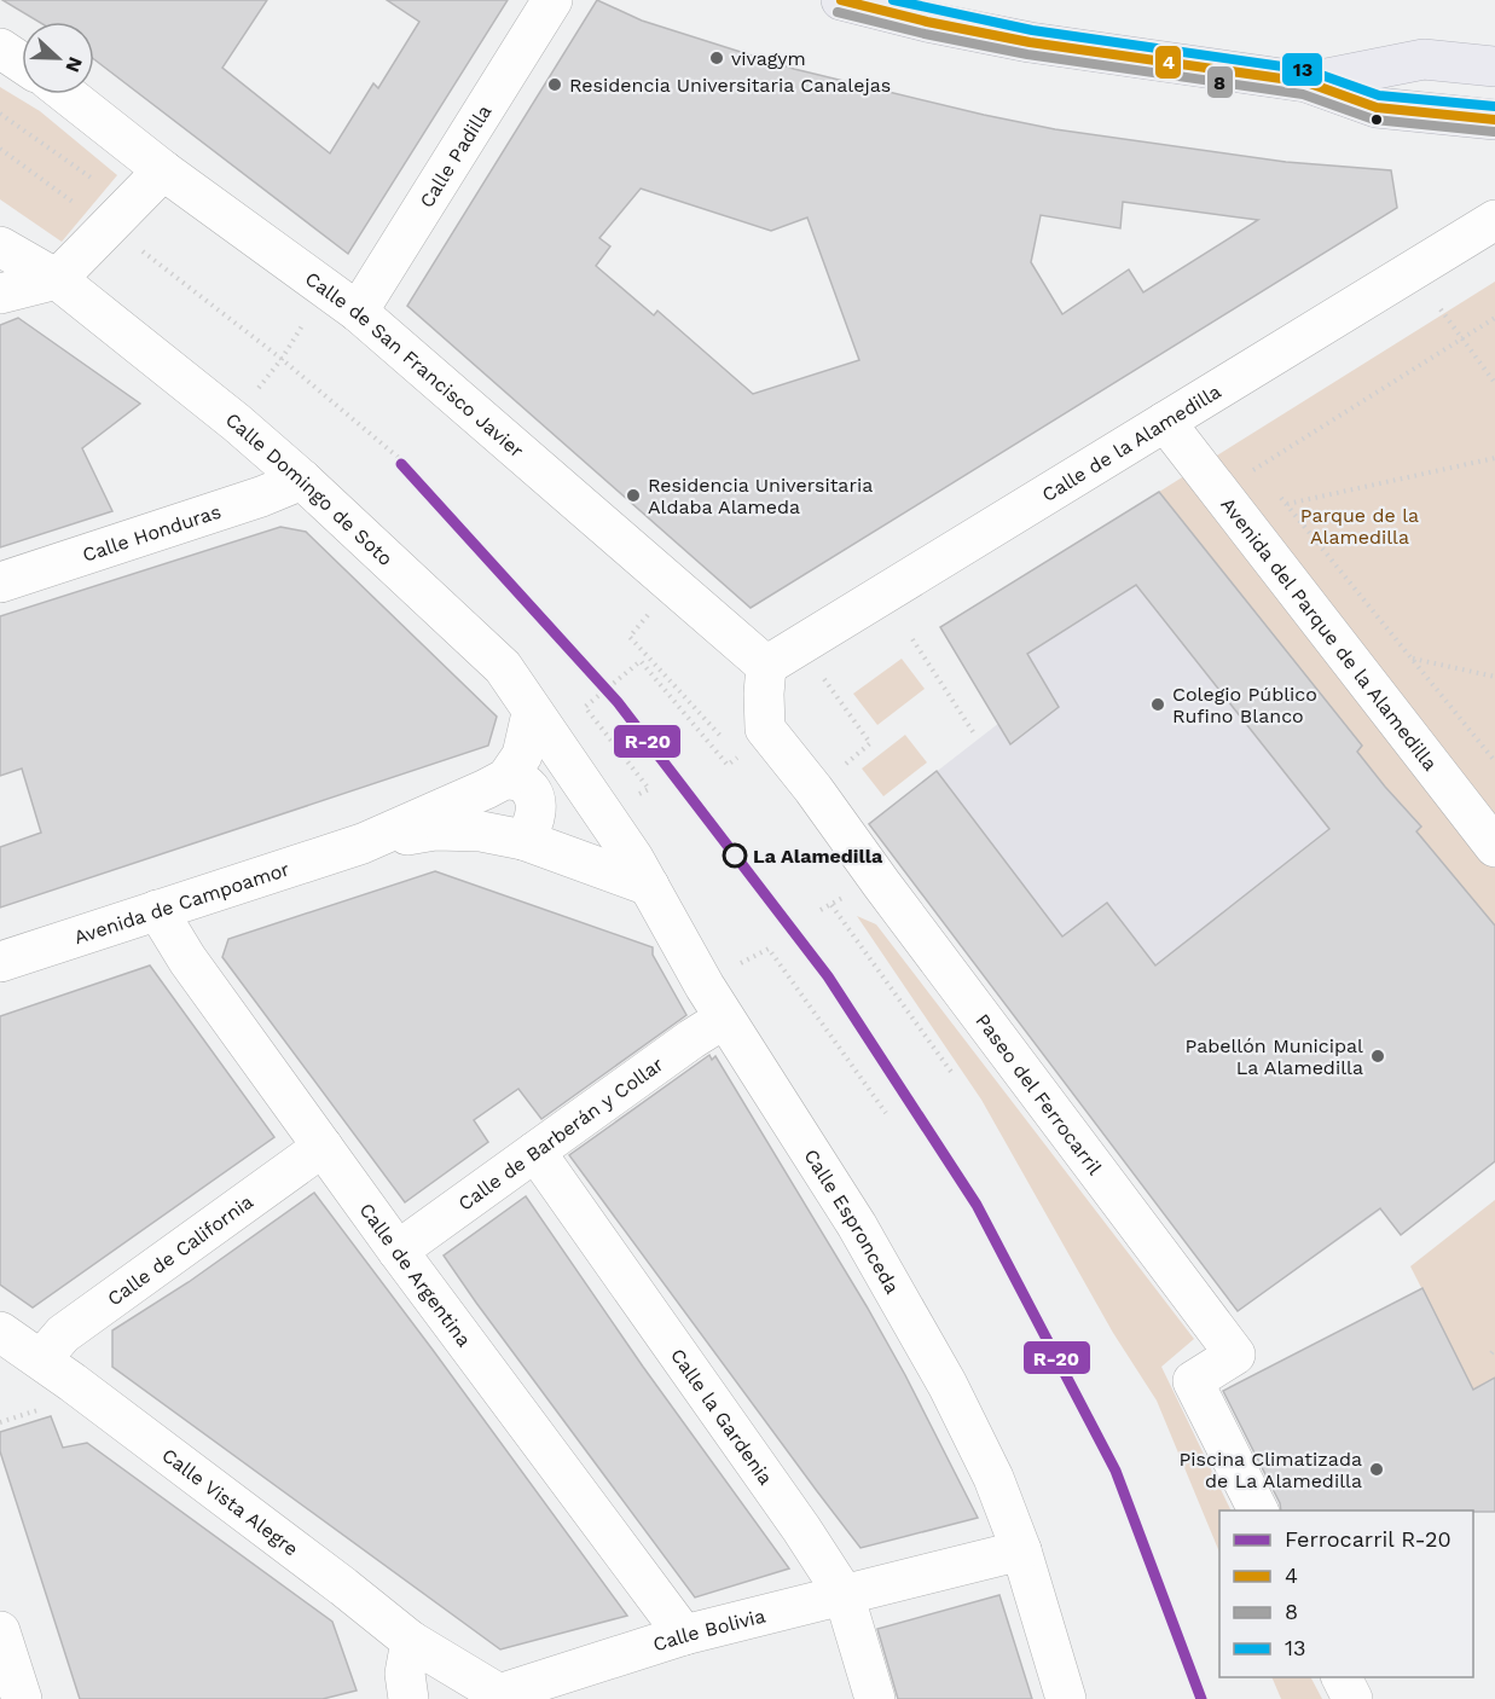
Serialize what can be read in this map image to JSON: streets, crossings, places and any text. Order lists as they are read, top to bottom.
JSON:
{
  "streets": {
    "street": [
      "Calle Padilla",
      "Calle de San Francisco Javier",
      "Calle de la Alamedilla",
      "Calle Domingo de Soto",
      "Calle Honduras",
      "Avenida del Parque de la Alamedilla",
      "Avenida de Campoamor",
      "Paseo del Ferrocarril",
      "Calle de Barberán y Collar",
      "Calle Espronceda",
      "Calle de California",
      "Calle de Argentina",
      "Calle la Gardenia",
      "Calle Vista Alegre",
      "Calle Bolivia"
    ]
  },
  "crossings": [
    ["Calle Padilla", "Calle de San Francisco Javier"],
    ["Calle de San Francisco Javier", "Calle de la Alamedilla"],
    ["Calle de San Francisco Javier", "Paseo del Ferrocarril"],
    ["Calle de la Alamedilla", "Avenida del Parque de la Alamedilla"],
    ["Calle de la Alamedilla", "Paseo del Ferrocarril"],
    ["Calle Domingo de Soto", "Calle Honduras"],
    ["Calle Domingo de Soto", "Calle Espronceda"],
    ["Avenida de Campoamor", "Calle Espronceda"],
    ["Avenida de Campoamor", "Calle de Argentina"],
    ["Calle de Barberán y Collar", "Calle Espronceda"],
    ["Calle de Barberán y Collar", "Calle de Argentina"],
    ["Calle de Barberán y Collar", "Calle la Gardenia"],
    ["Calle Espronceda", "Calle Bolivia"],
    ["Calle de California", "Calle de Argentina"],
    ["Calle de California", "Calle Vista Alegre"],
    ["Calle de Argentina", "Calle Bolivia"],
    ["Calle la Gardenia", "Calle Bolivia"],
    ["Calle Vista Alegre", "Calle Bolivia"]
  ],
  "parks": ["Parque de la Alamedilla"],
  "places": [
    "vivagym",
    "Residencia Universitaria Canalejas",
    "Residencia Universitaria Aldaba Alameda",
    "Colegio Público Rufino Blanco",
    "La Alamedilla",
    "Pabellón Municipal La Alamedilla",
    "Piscina Climatizada de La Alamedilla"
  ],
  "lines": [
    "transit line 4",
    "transit line 13",
    "transit line 8",
    "rail line R-20"
  ],
  "legend": [
    "Ferrocarril R-20",
    "4",
    "8",
    "13"
  ],
  "north": "right"
}
